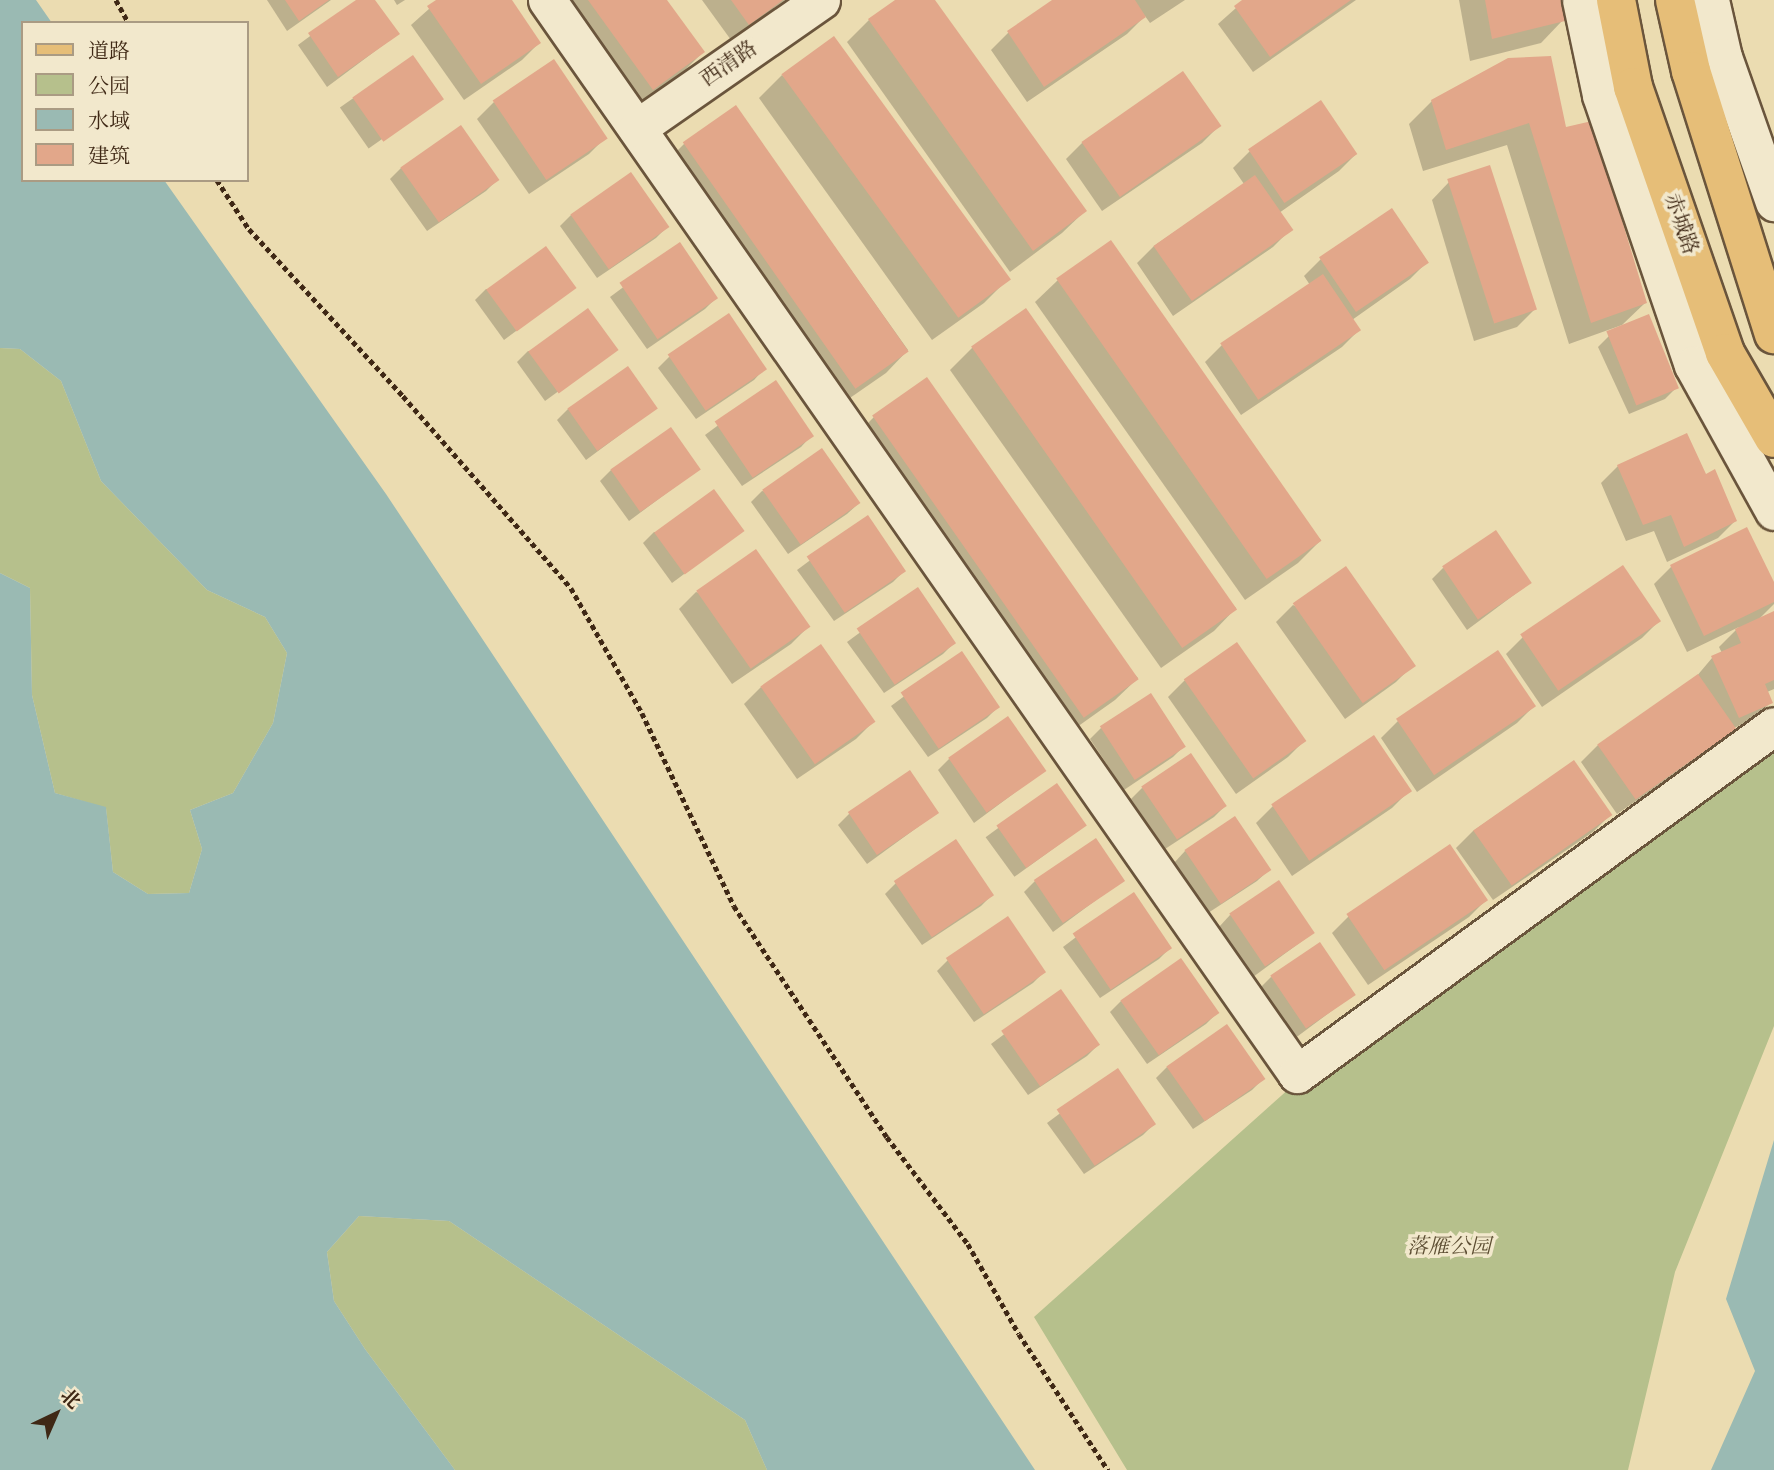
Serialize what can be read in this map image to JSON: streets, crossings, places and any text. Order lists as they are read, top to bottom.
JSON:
{
  "streets": {
    "main road": ["赤城路"],
    "lane": ["西清路"]
  },
  "parks": ["落雁公园"],
  "legend": [
    "道路",
    "公园",
    "水域",
    "建筑"
  ],
  "north": "top right"
}
